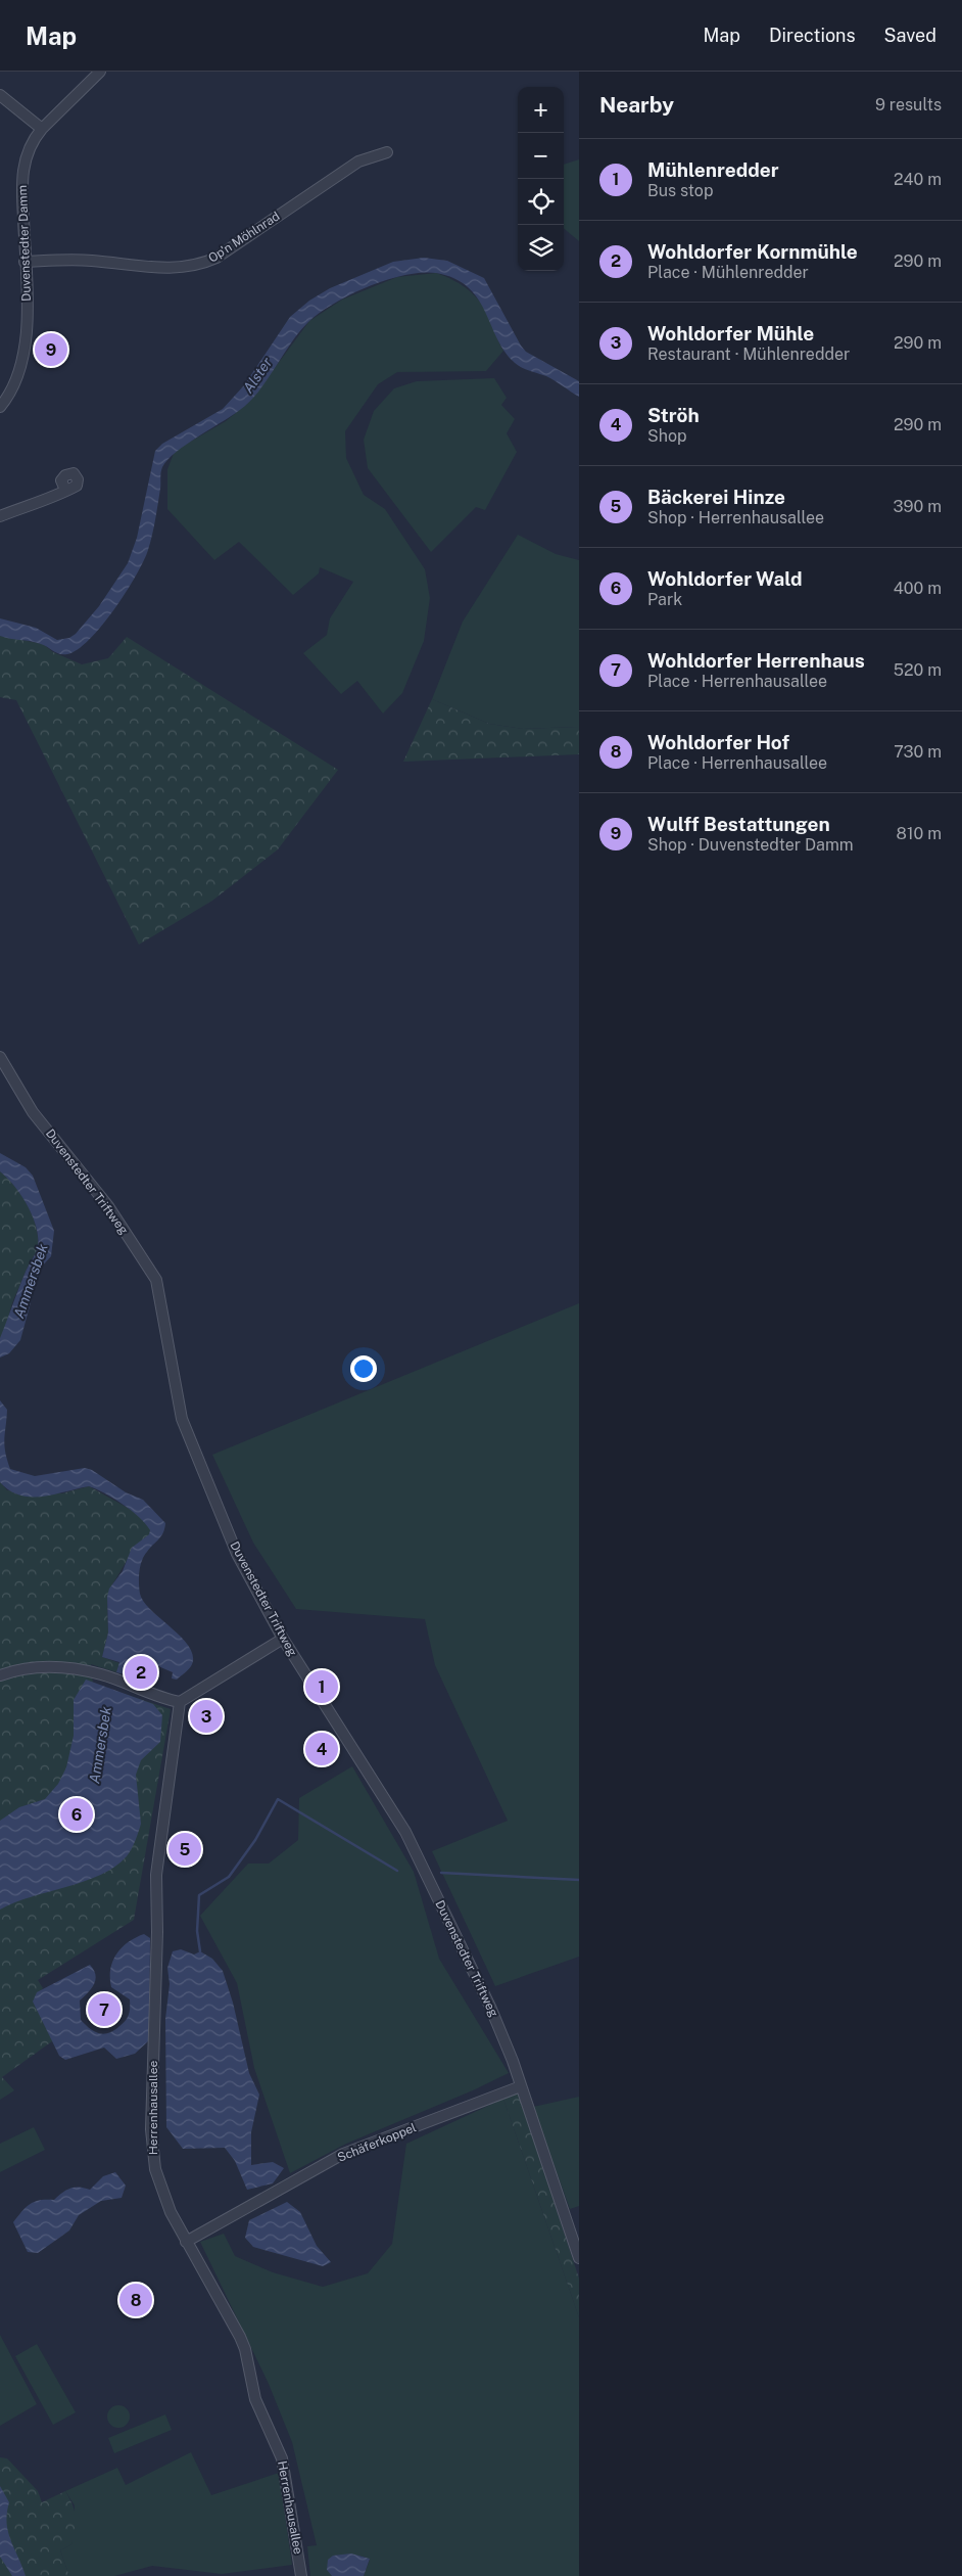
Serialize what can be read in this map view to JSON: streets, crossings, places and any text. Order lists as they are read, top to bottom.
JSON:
{
  "streets": {
    "street": [
      "Op'n Möhlnrad",
      "Duvenstedter Damm",
      "Duvenstedter Triftweg",
      "Herrenhausallee",
      "Schäferkoppel"
    ]
  },
  "crossings": [
    ["Op'n Möhlnrad", "Duvenstedter Damm"],
    ["Duvenstedter Triftweg", "Schäferkoppel"],
    ["Herrenhausallee", "Schäferkoppel"]
  ],
  "water": ["Alster", "Ammersbek"],
  "page": {
    "header": "Map",
    "nav": ["Map", "Directions", "Saved"],
    "heading": ["Nearby", "9 results"],
    "map_buttons": ["+", "−"],
    "list": [
      {
        "mark": "1",
        "name": "Mühlenredder",
        "note": "Bus stop",
        "value": "240 m"
      },
      {
        "mark": "2",
        "name": "Wohldorfer Kornmühle",
        "note": "Place · Mühlenredder",
        "value": "290 m"
      },
      {
        "mark": "3",
        "name": "Wohldorfer Mühle",
        "note": "Restaurant · Mühlenredder",
        "value": "290 m"
      },
      {
        "mark": "4",
        "name": "Ströh",
        "note": "Shop",
        "value": "290 m"
      },
      {
        "mark": "5",
        "name": "Bäckerei Hinze",
        "note": "Shop · Herrenhausallee",
        "value": "390 m"
      },
      {
        "mark": "6",
        "name": "Wohldorfer Wald",
        "note": "Park",
        "value": "400 m"
      },
      {
        "mark": "7",
        "name": "Wohldorfer Herrenhaus",
        "note": "Place · Herrenhausallee",
        "value": "520 m"
      },
      {
        "mark": "8",
        "name": "Wohldorfer Hof",
        "note": "Place · Herrenhausallee",
        "value": "730 m"
      },
      {
        "mark": "9",
        "name": "Wulff Bestattungen",
        "note": "Shop · Duvenstedter Damm",
        "value": "810 m"
      }
    ],
    "pins": [
      "9",
      "2",
      "1",
      "3",
      "4",
      "6",
      "5",
      "7",
      "8"
    ]
  }
}
